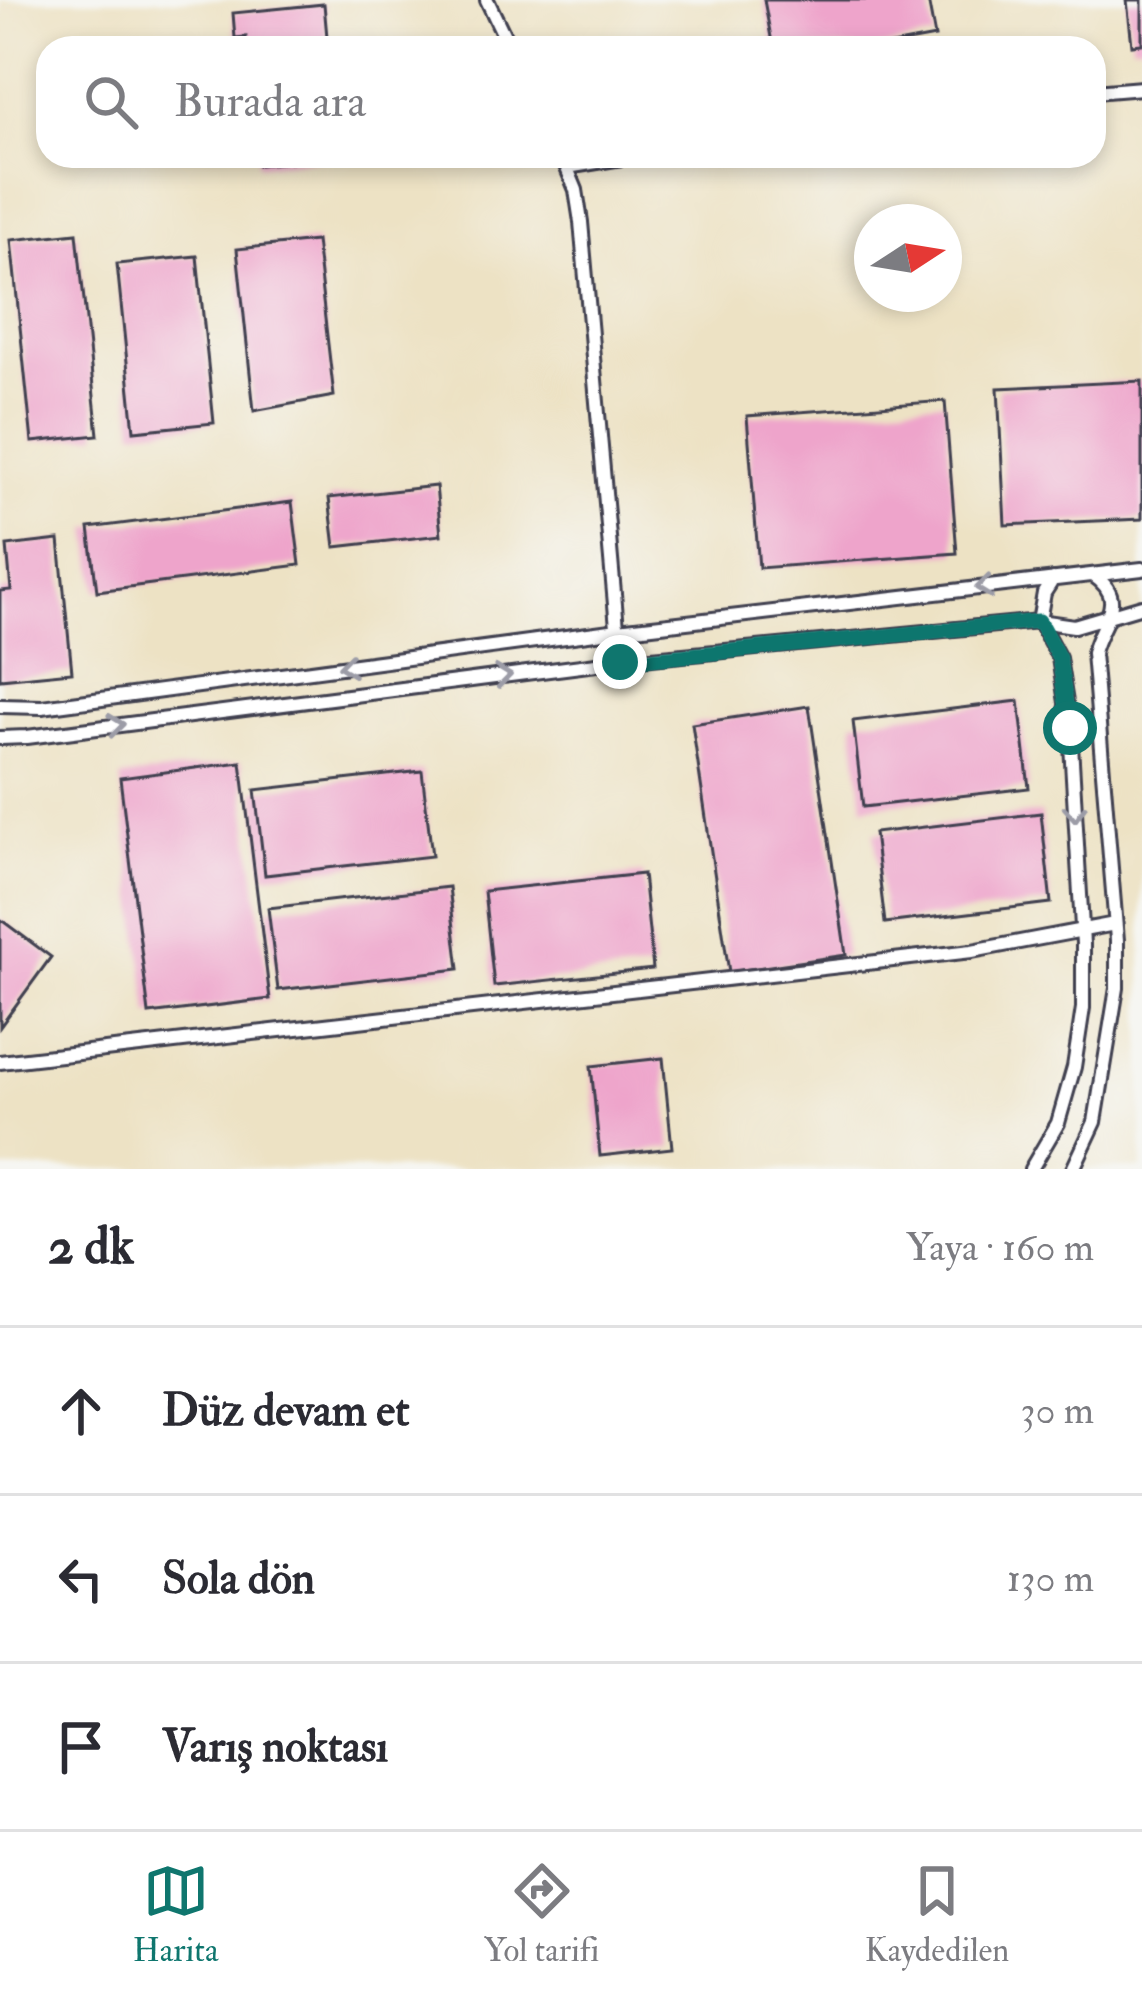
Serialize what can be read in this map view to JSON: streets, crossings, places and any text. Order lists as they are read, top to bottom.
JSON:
{
  "north": "right",
  "page": {
    "search": "Burada ara",
    "heading": ["2 dk", "Yaya · 160 m"],
    "list": [
      ["Düz devam et", "30 m"],
      ["Sola dön", "130 m"],
      "Varış noktası"
    ],
    "nav": ["Harita", "Yol tarifi", "Kaydedilen"]
  }
}
